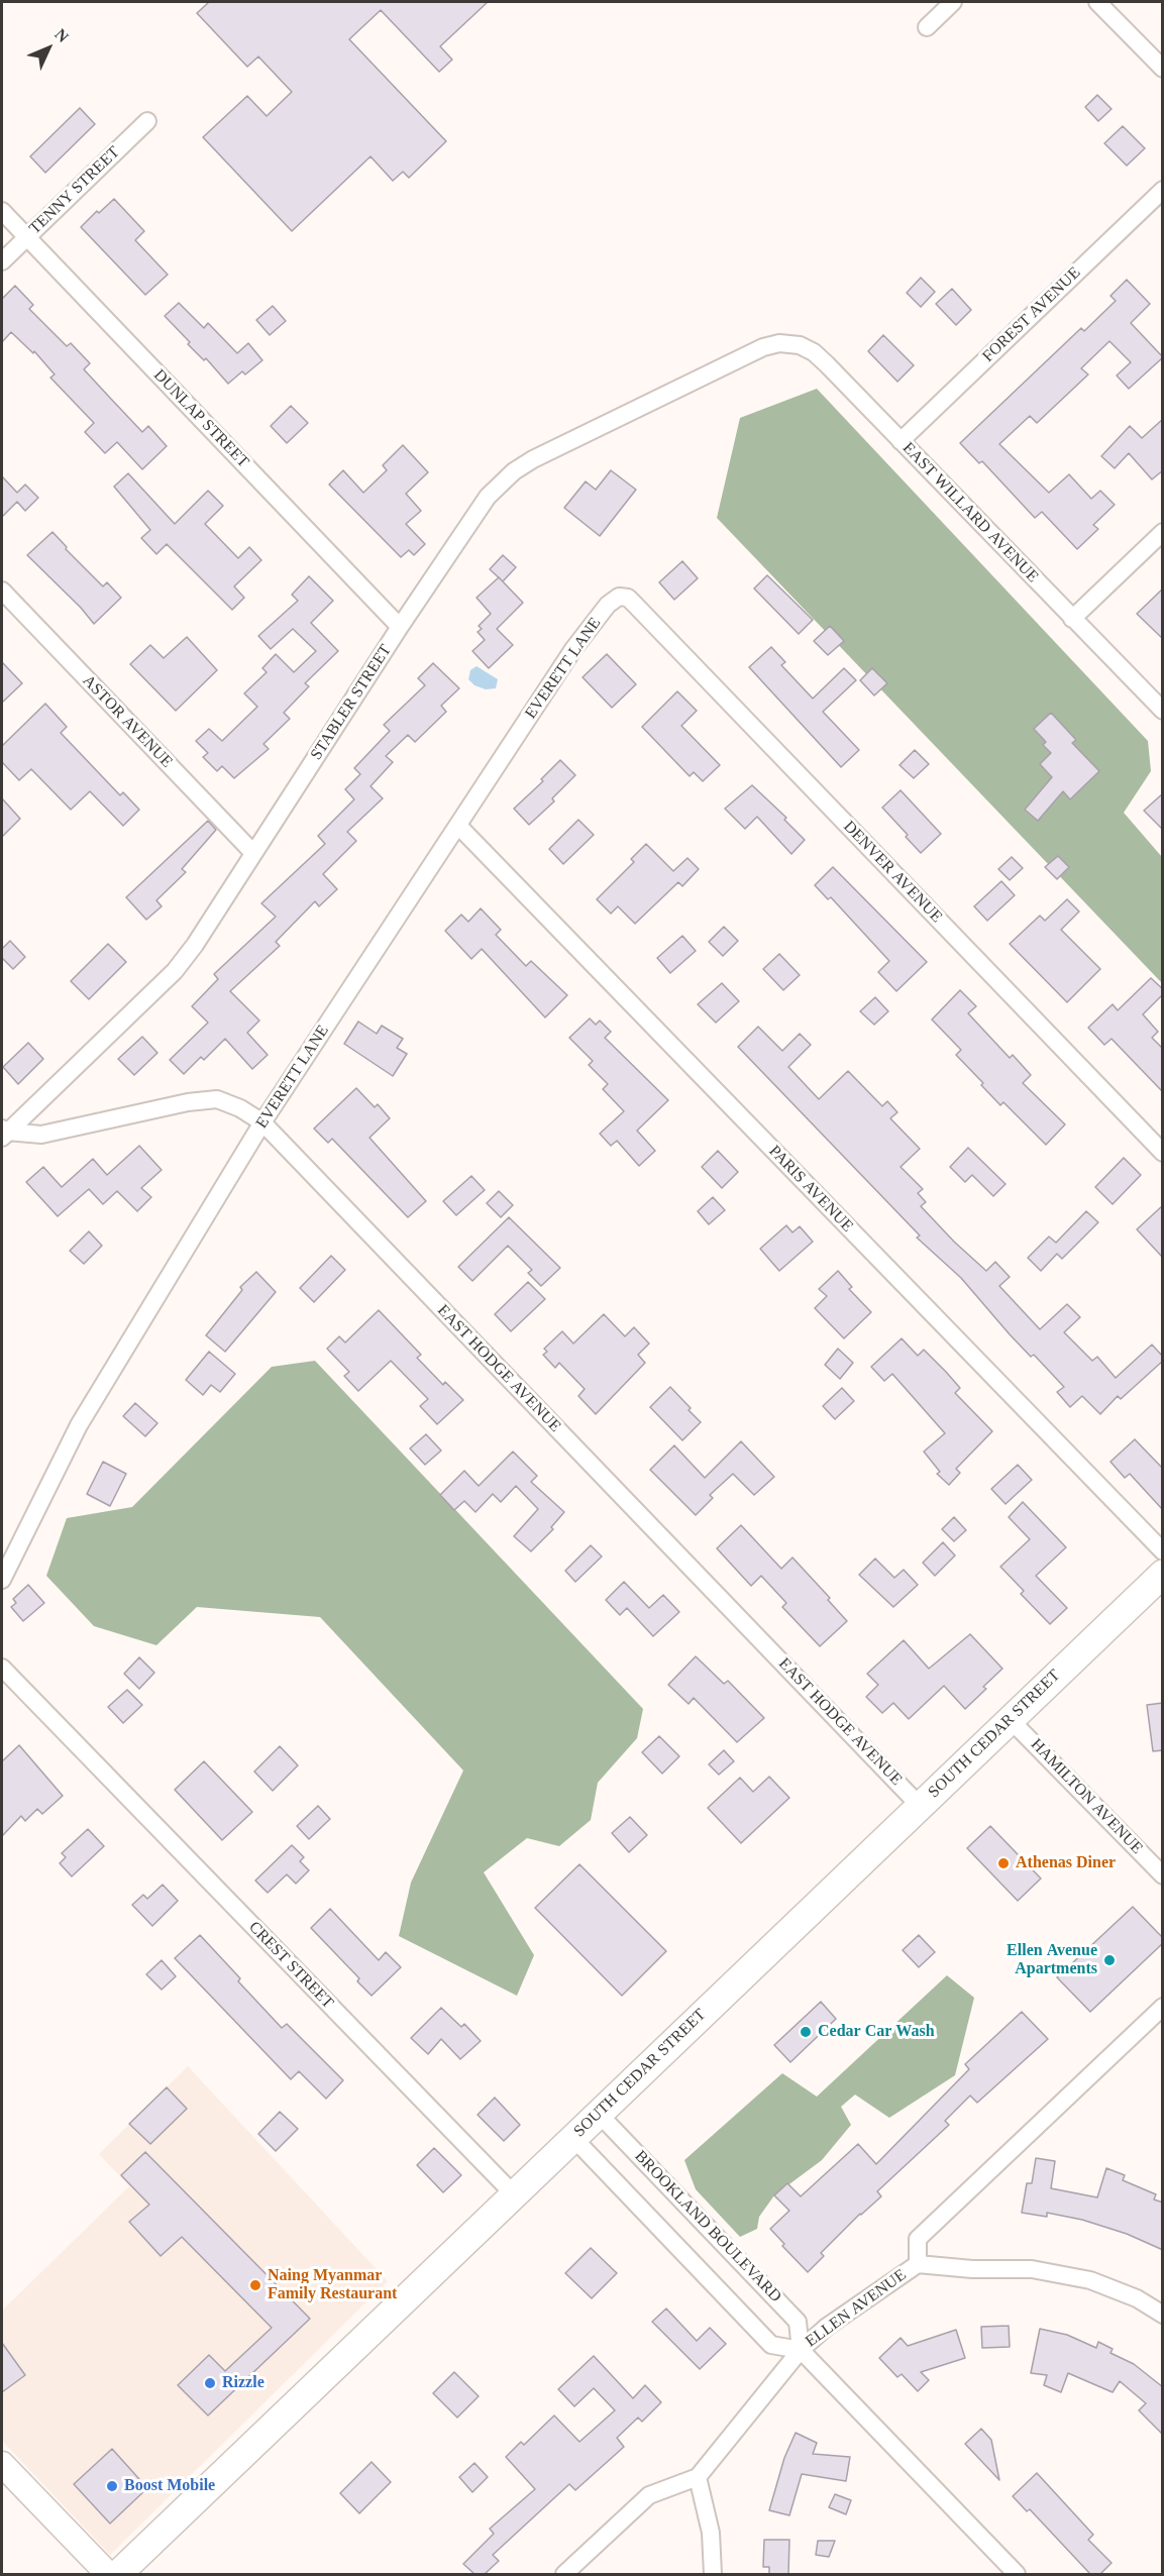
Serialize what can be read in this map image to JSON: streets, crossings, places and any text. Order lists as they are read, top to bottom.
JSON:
{
  "streets": {
    "main road": ["SOUTH CEDAR STREET"],
    "street": [
      "TENNY STREET",
      "FOREST AVENUE",
      "DUNLAP STREET",
      "EAST WILLARD AVENUE",
      "EVERETT LANE",
      "STABLER STREET",
      "ASTOR AVENUE",
      "DENVER AVENUE",
      "PARIS AVENUE",
      "EAST HODGE AVENUE",
      "HAMILTON AVENUE",
      "CREST STREET",
      "BROOKLAND BOULEVARD",
      "ELLEN AVENUE"
    ]
  },
  "crossings": [
    ["TENNY STREET", "DUNLAP STREET"],
    ["FOREST AVENUE", "EAST WILLARD AVENUE"],
    ["DUNLAP STREET", "STABLER STREET"],
    ["EAST WILLARD AVENUE", "STABLER STREET"],
    ["EVERETT LANE", "DENVER AVENUE"],
    ["EVERETT LANE", "PARIS AVENUE"],
    ["EVERETT LANE", "EAST HODGE AVENUE"],
    ["STABLER STREET", "ASTOR AVENUE"],
    ["STABLER STREET", "EAST HODGE AVENUE"],
    ["EAST HODGE AVENUE", "SOUTH CEDAR STREET"],
    ["SOUTH CEDAR STREET", "HAMILTON AVENUE"],
    ["SOUTH CEDAR STREET", "CREST STREET"],
    ["SOUTH CEDAR STREET", "BROOKLAND BOULEVARD"],
    ["BROOKLAND BOULEVARD", "ELLEN AVENUE"]
  ],
  "places": [
    "Athenas Diner",
    "Ellen Avenue Apartments",
    "Cedar Car Wash",
    "Naing Myanmar Family Restaurant",
    "Rizzle",
    "Boost Mobile"
  ],
  "north": "top right"
}
